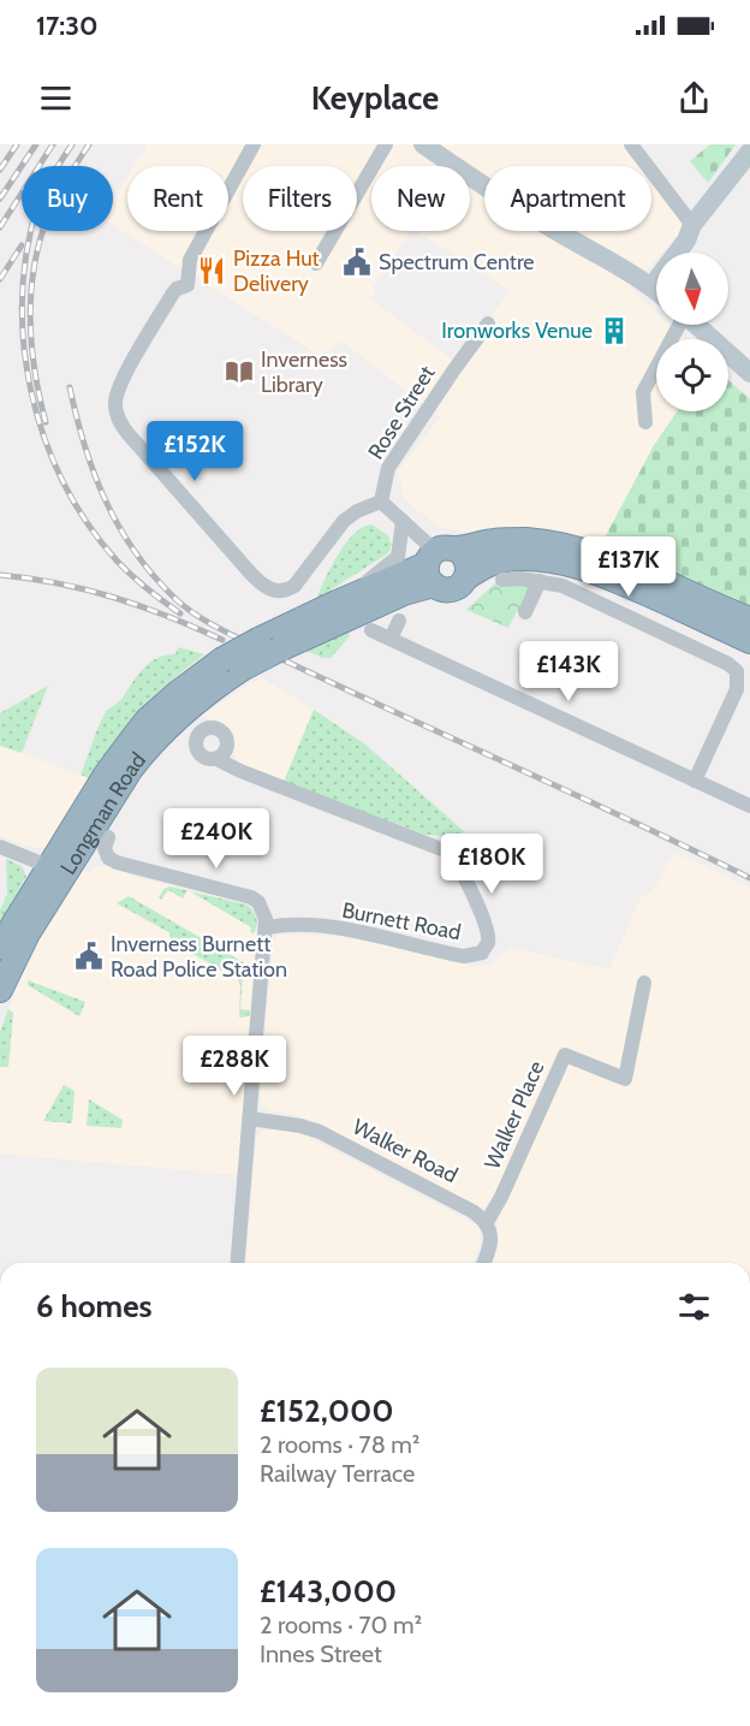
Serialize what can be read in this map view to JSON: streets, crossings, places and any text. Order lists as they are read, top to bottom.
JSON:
{
  "streets": {
    "highway": ["Longman Road"],
    "street": [
      "Rose Street",
      "Burnett Road",
      "Walker Place",
      "Walker Road"
    ]
  },
  "crossings": [
    ["Walker Place", "Walker Road"]
  ],
  "places": {
    "public building": ["Spectrum Centre", "Inverness Burnett Road Police Station"],
    "restaurant": ["Pizza Hut Delivery"],
    "building": ["Ironworks Venue"],
    "library": ["Inverness Library"]
  },
  "north": "bottom",
  "page": {
    "status": "17:30",
    "header": "Keyplace",
    "chip": [
      "Buy",
      "Rent",
      "Filters",
      "New",
      "Apartment"
    ],
    "price": [
      "£152K",
      "£137K",
      "£143K",
      "£240K",
      "£180K",
      "£288K"
    ],
    "heading": "6 homes",
    "list": [
      {
        "name": "£152,000",
        "note": "2 rooms · 78 m² · Railway Terrace"
      },
      {
        "name": "£143,000",
        "note": "2 rooms · 70 m² · Innes Street"
      }
    ]
  }
}
